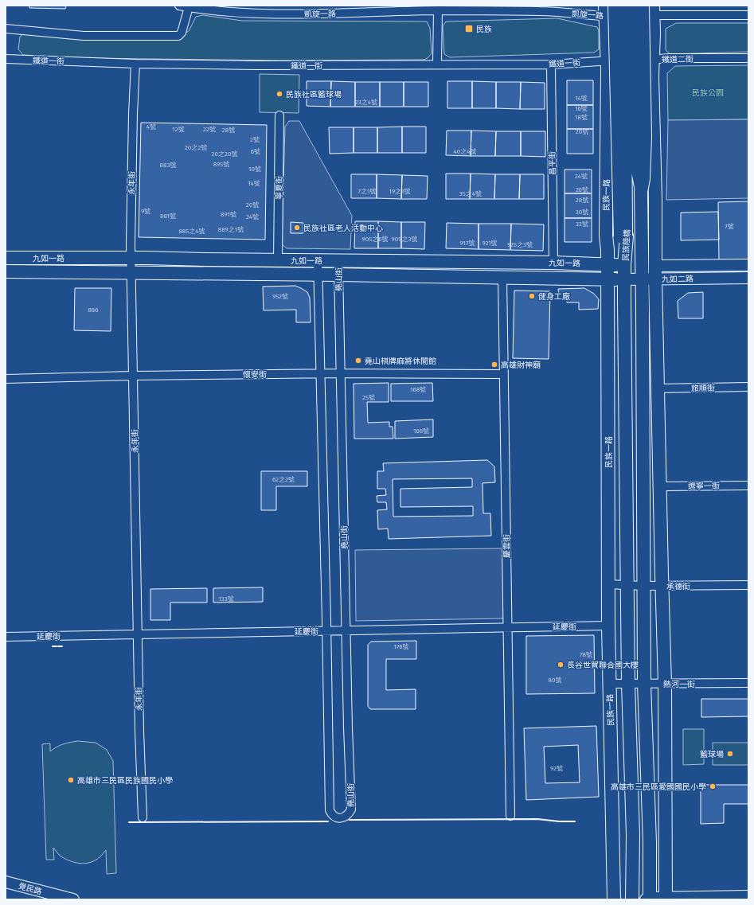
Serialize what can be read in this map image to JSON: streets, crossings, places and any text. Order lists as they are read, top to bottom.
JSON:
{
  "streets": {
    "main road": [
      "民族一路",
      "民族陸橋",
      "九如一路",
      "九如二路",
      "覺民路"
    ],
    "street": [
      "凱旋一路",
      "鐵道二街",
      "鐵道一街",
      "昌平街",
      "永年街",
      "寧夏街",
      "堯山街",
      "懷安街",
      "旅順街",
      "遼寧一街",
      "慶雲街",
      "承德街",
      "延慶街",
      "熱河一街"
    ]
  },
  "crossings": [
    ["凱旋一路", "民族一路"],
    ["鐵道二街", "鐵道一街"],
    ["鐵道二街", "民族一路"],
    ["鐵道一街", "昌平街"],
    ["鐵道一街", "永年街"],
    ["鐵道一街", "民族一路"],
    ["昌平街", "九如一路"],
    ["永年街", "九如一路"],
    ["永年街", "懷安街"],
    ["永年街", "延慶街"],
    ["寧夏街", "九如一路"],
    ["民族一路", "九如一路"],
    ["民族一路", "九如二路"],
    ["民族一路", "承德街"],
    ["民族一路", "延慶街"],
    ["民族一路", "熱河一街"],
    ["民族陸橋", "九如二路"],
    ["九如一路", "九如二路"],
    ["九如一路", "堯山街"],
    ["九如一路", "慶雲街"],
    ["堯山街", "懷安街"],
    ["堯山街", "延慶街"],
    ["懷安街", "慶雲街"],
    ["慶雲街", "延慶街"]
  ],
  "parks": ["民族公園"],
  "places": {
    "transit": ["民族"],
    "other": [
      "民族社區籃球場",
      "民族社區老人活動中心",
      "健身工廠",
      "堯山棋牌麻將休閒館",
      "高雄財神廟",
      "長谷世貿聯合國大樓",
      "籃球場",
      "高雄市三民區民族國民小學",
      "高雄市三民區愛國國民小學"
    ]
  },
  "house_numbers": [
    "14號",
    "23之4號",
    "16號",
    "18號",
    "4號",
    "12號",
    "22號",
    "28號",
    "20號",
    "2號",
    "20之2號",
    "6號",
    "40之4號",
    "20之20號",
    "895號",
    "883號",
    "10號",
    "24號",
    "14號",
    "26號",
    "7之1號",
    "19之1號",
    "35之4號",
    "28號",
    "20號",
    "9號",
    "30號",
    "891號",
    "881號",
    "24號",
    "32號",
    "7號",
    "889之1號",
    "885之4號",
    "905之6號",
    "909之3號",
    "917號",
    "921號",
    "925之3號",
    "952號",
    "886",
    "168號",
    "25號",
    "168號",
    "62之2號",
    "133號",
    "176號",
    "78號",
    "80號",
    "92號"
  ]
}
